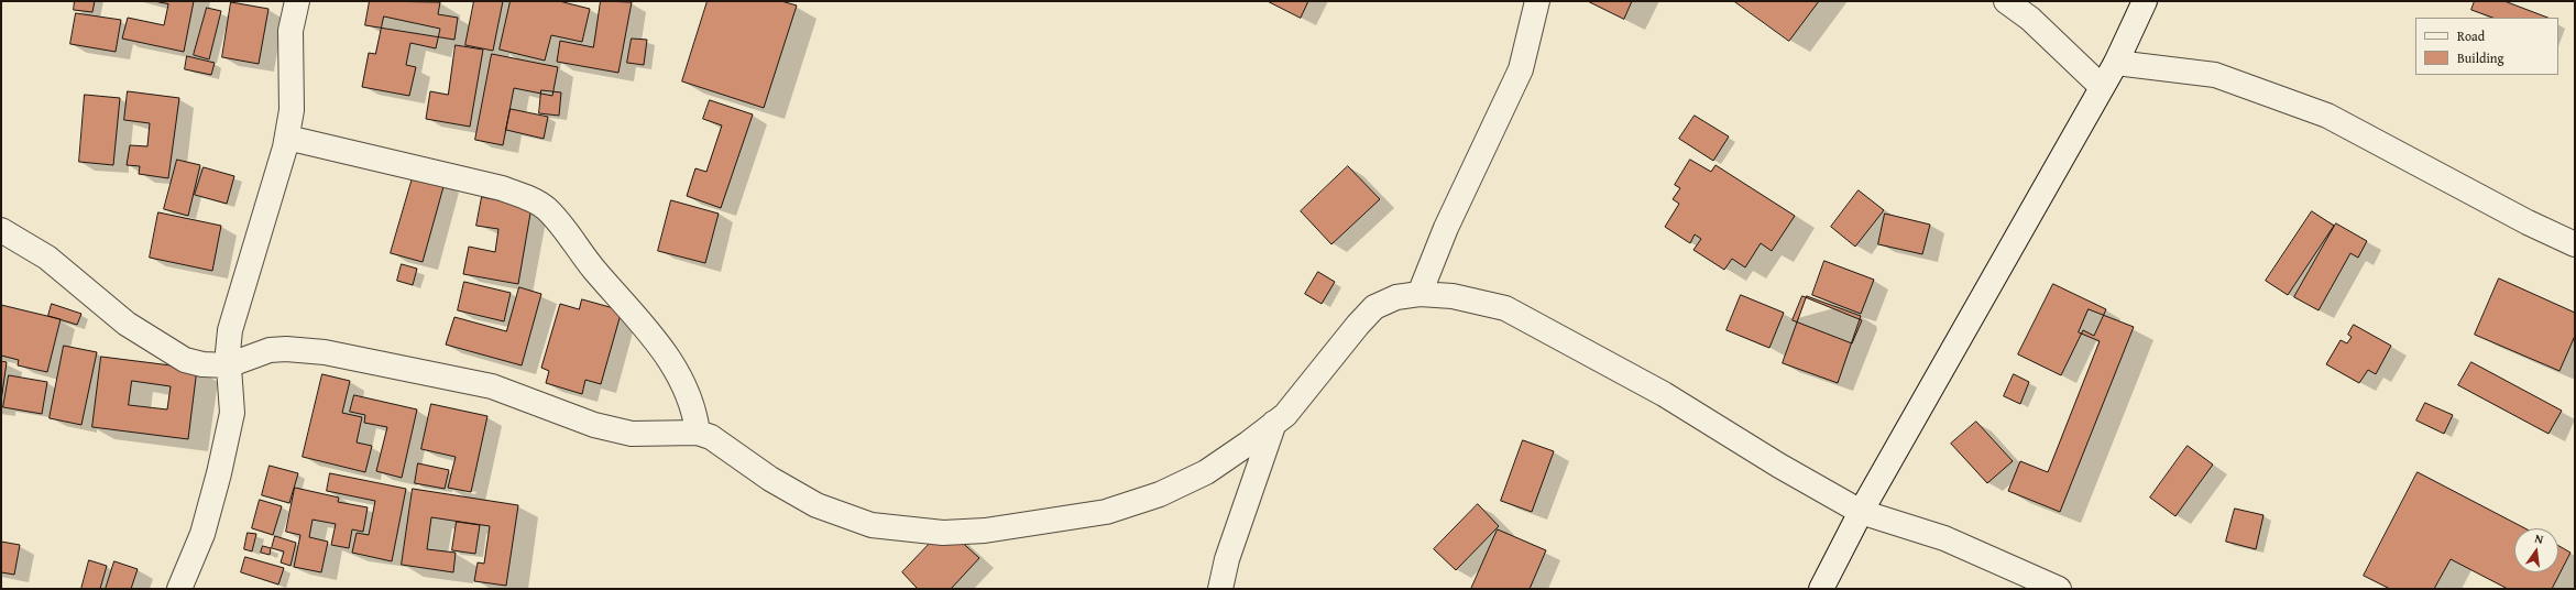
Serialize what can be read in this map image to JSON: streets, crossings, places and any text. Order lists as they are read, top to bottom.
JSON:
{
  "legend": ["Road", "Building"],
  "north": "top"
}
